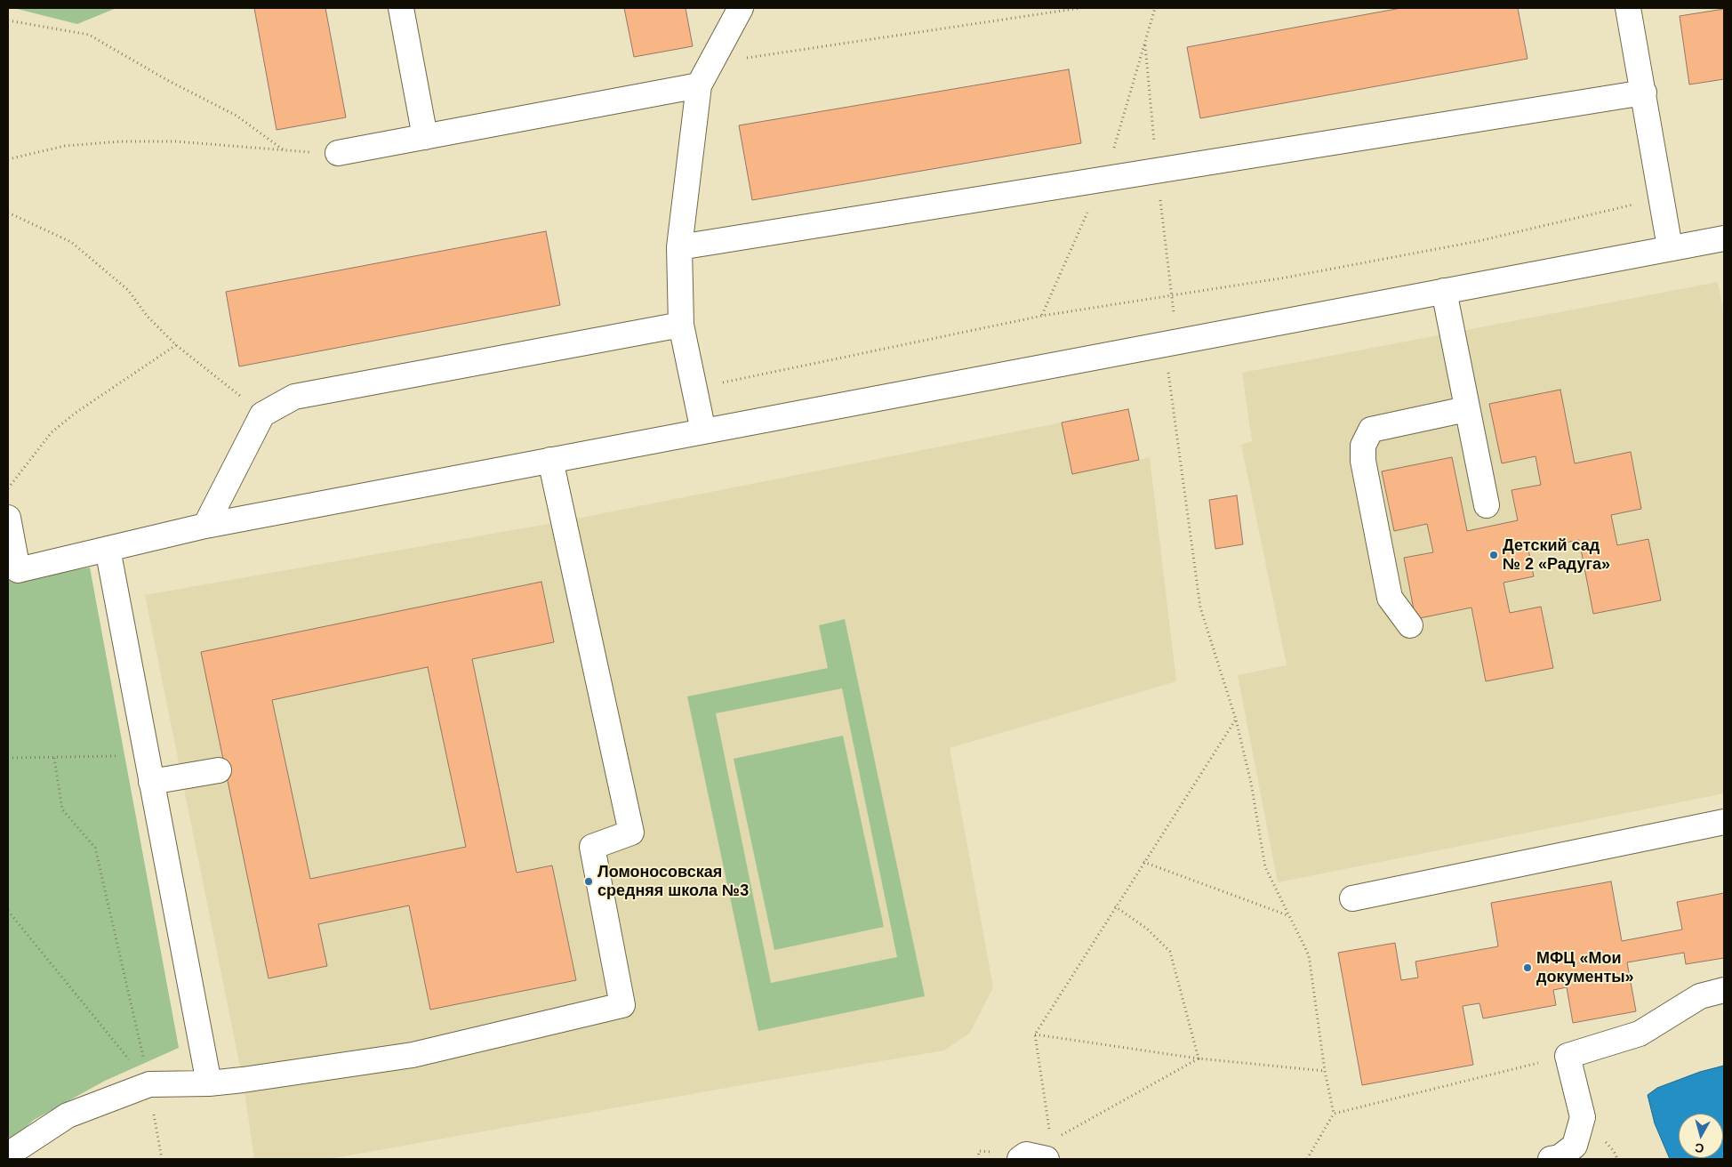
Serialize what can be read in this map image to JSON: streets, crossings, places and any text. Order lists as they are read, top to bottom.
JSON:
{
  "places": ["Детский сад № 2 «Радуга»", "Ломоносовская средняя школа №3", "МФЦ «Мои документы»"],
  "north": "bottom"
}
